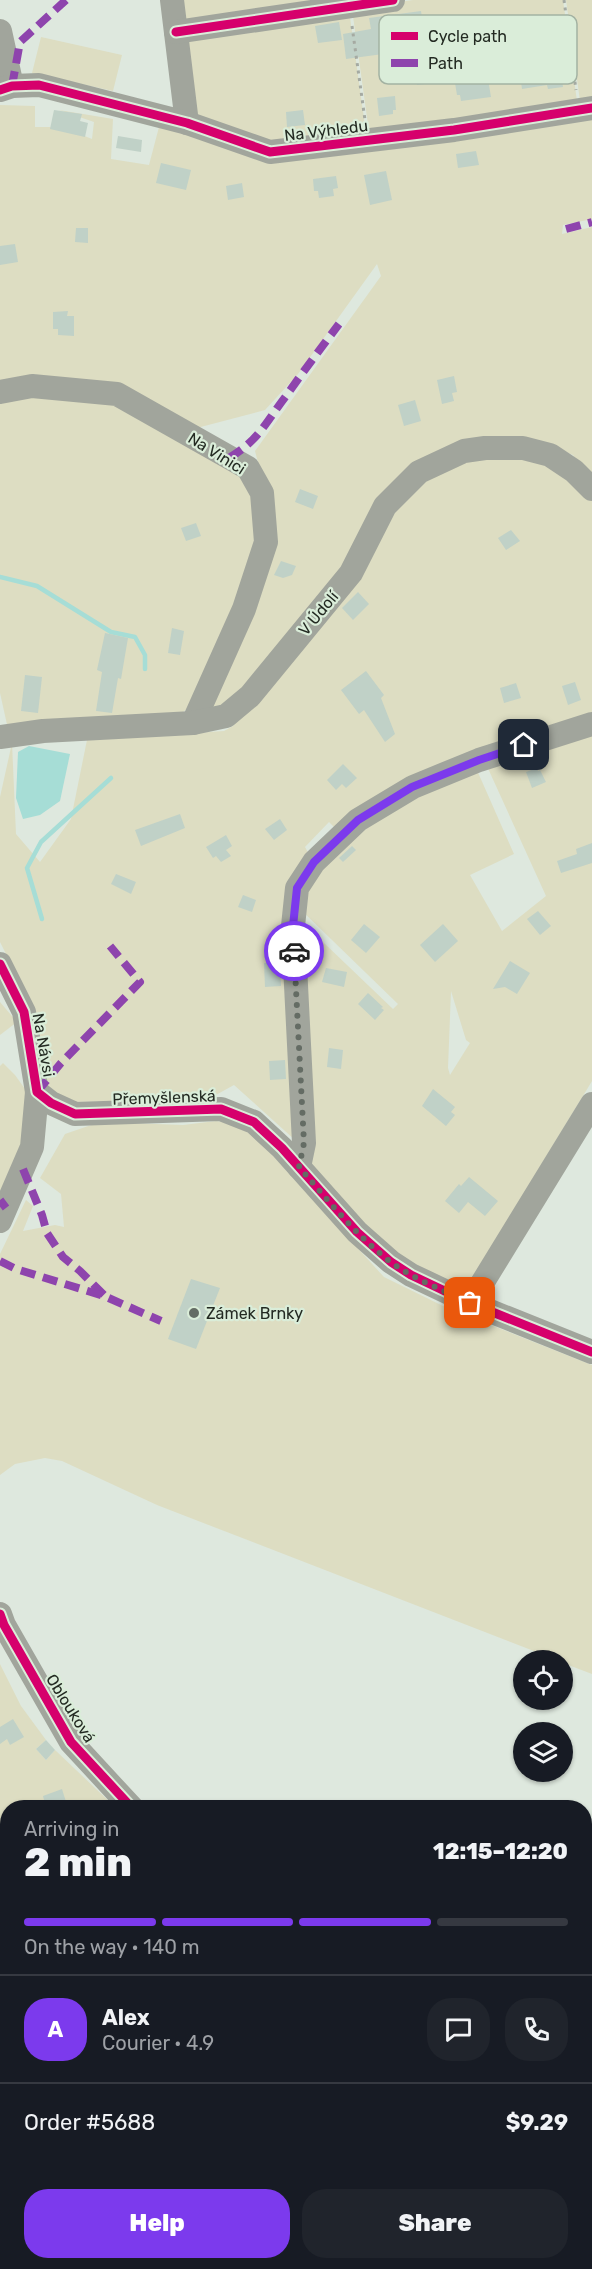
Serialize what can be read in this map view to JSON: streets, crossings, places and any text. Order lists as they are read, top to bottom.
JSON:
{
  "streets": {
    "street": [
      "Na Výhledu",
      "Na Vinici",
      "V Údolí",
      "Na Návsi",
      "Přemyšlenská",
      "Oblouková"
    ]
  },
  "crossings": [
    ["Na Vinici", "V Údolí"],
    ["Na Návsi", "Přemyšlenská"]
  ],
  "places": ["Zámek Brnky"],
  "legend": ["Cycle path", "Path"],
  "page": {
    "heading": ["2 min", "Arriving in", "12:15–12:20"],
    "panel": [
      "Alex",
      "Courier · 4.9",
      "Order #5688",
      "$9.29"
    ],
    "bar": "On the way · 140 m",
    "round": "A",
    "buttons": ["Help", "Share"]
  }
}
